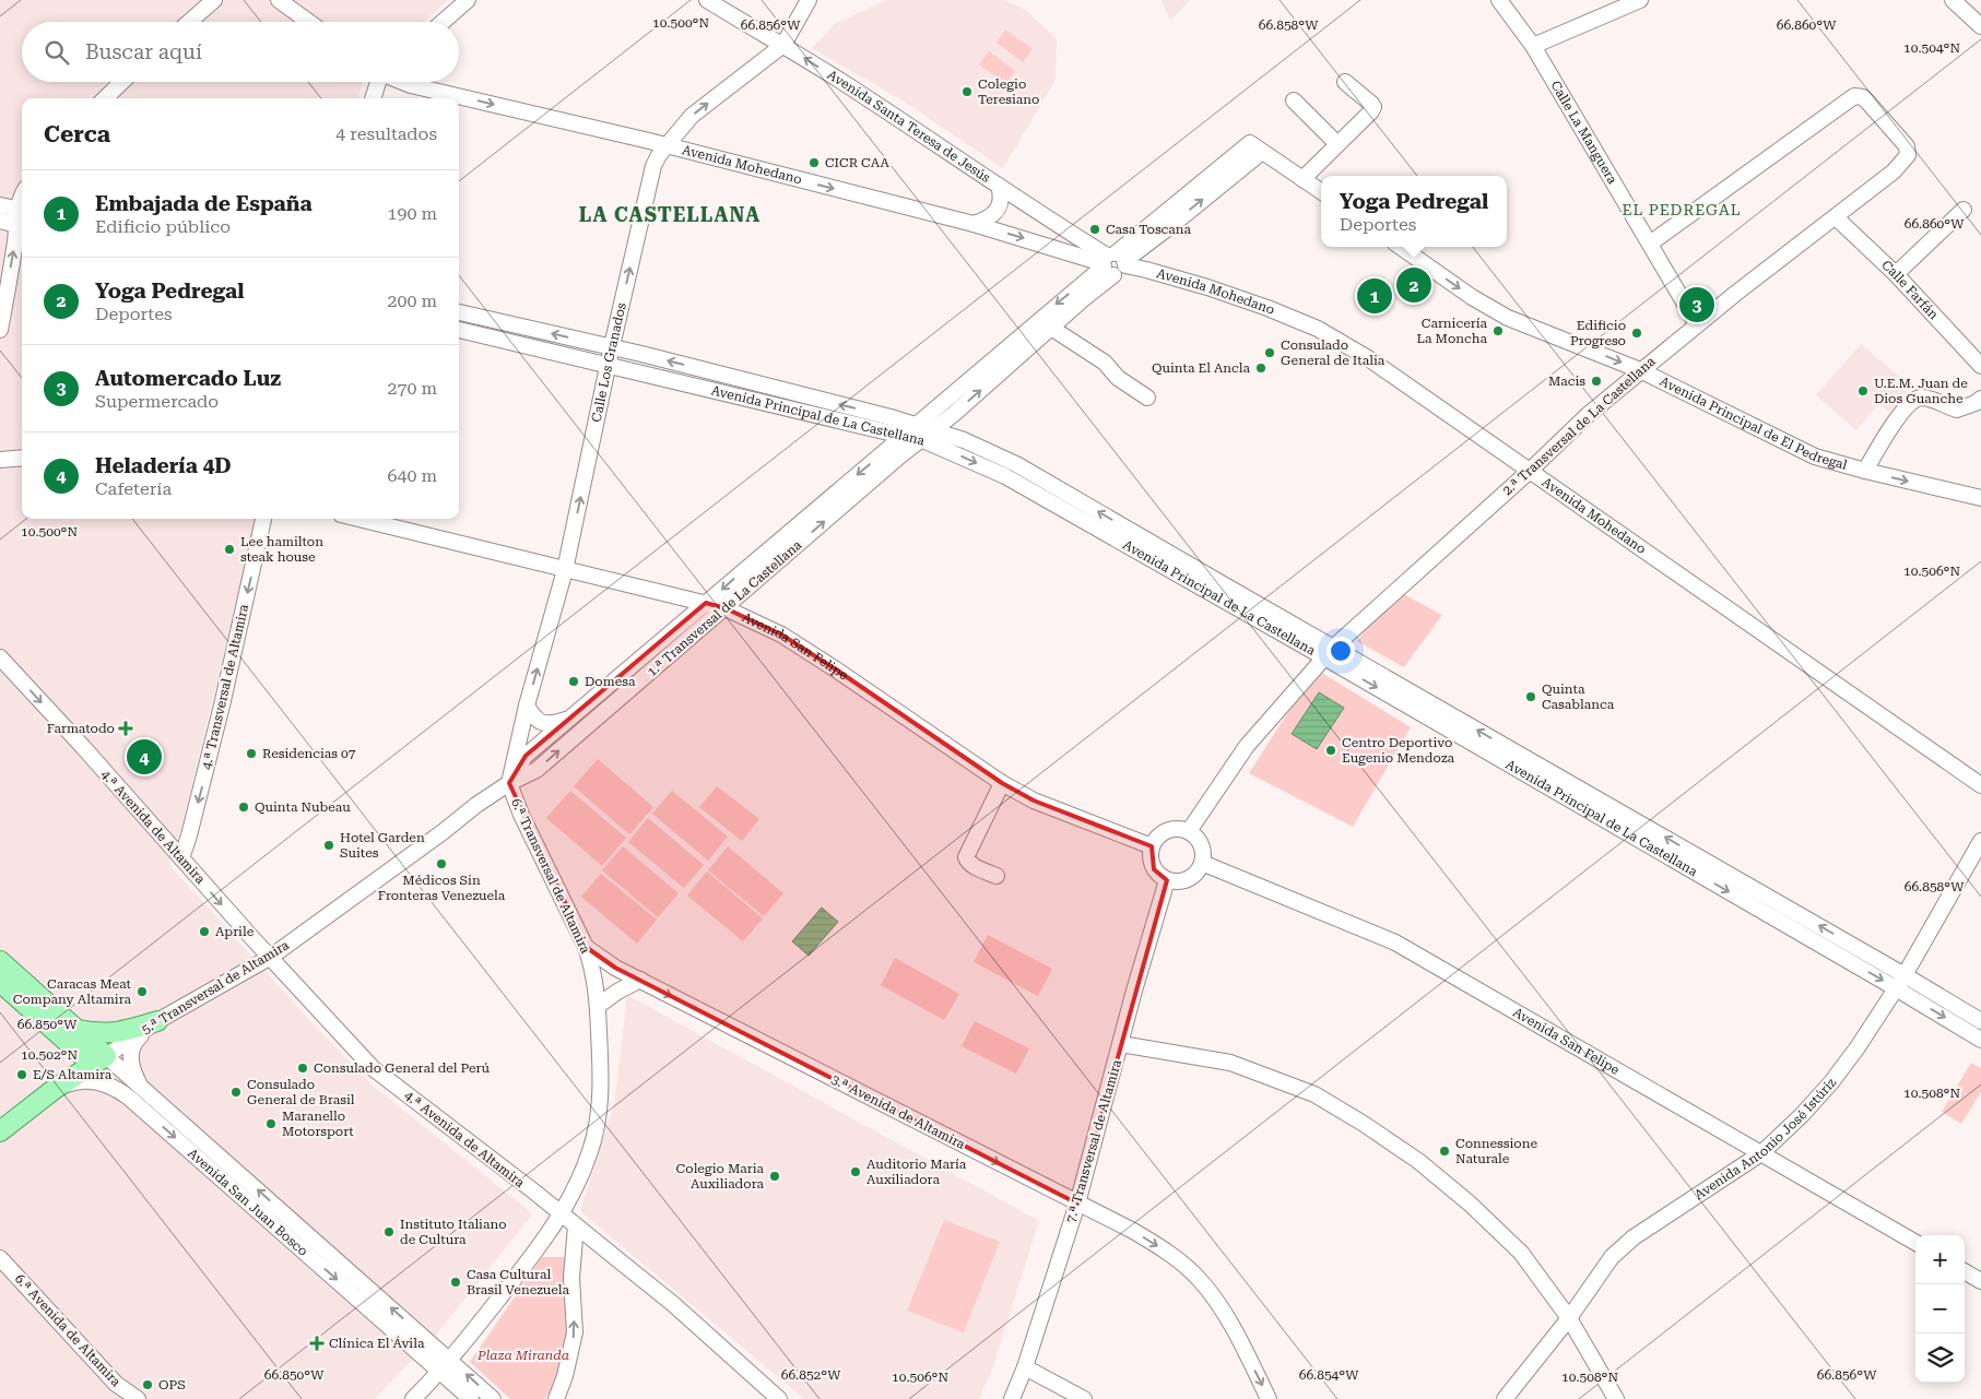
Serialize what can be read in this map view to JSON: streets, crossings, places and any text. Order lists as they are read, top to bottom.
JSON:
{
  "streets": {
    "main road": ["5.ª Transversal de Altamira", "Avenida San Juan Bosco"],
    "street": [
      "Avenida Santa Teresa de Jesús",
      "Calle La Manguera",
      "Avenida Mohedano",
      "Calle Farfán",
      "Calle Los Granados",
      "Avenida Principal de La Castellana",
      "Avenida Principal de El Pedregal",
      "2.ª Transversal de La Castellana",
      "1.ª Transversal de La Castellana",
      "Avenida San Felipe",
      "4.ª Transversal de Altamira",
      "4.ª Avenida de Altamira",
      "6.ª Transversal de Altamira",
      "3.ª Avenida de Altamira",
      "Avenida Antonio José Istúriz",
      "7.ª Transversal de Altamira",
      "6.ª Avenida de Altamira"
    ]
  },
  "crossings": [
    ["Avenida Santa Teresa de Jesús", "Avenida Mohedano"],
    ["Avenida Santa Teresa de Jesús", "Calle Los Granados"],
    ["Avenida Santa Teresa de Jesús", "1.ª Transversal de La Castellana"],
    ["Calle La Manguera", "2.ª Transversal de La Castellana"],
    ["Avenida Mohedano", "Calle Los Granados"],
    ["Avenida Mohedano", "2.ª Transversal de La Castellana"],
    ["Avenida Mohedano", "1.ª Transversal de La Castellana"],
    ["Calle Farfán", "2.ª Transversal de La Castellana"],
    ["Calle Los Granados", "Avenida Principal de La Castellana"],
    ["Calle Los Granados", "1.ª Transversal de La Castellana"],
    ["Calle Los Granados", "Avenida San Felipe"],
    ["Calle Los Granados", "6.ª Transversal de Altamira"],
    ["Calle Los Granados", "5.ª Transversal de Altamira"],
    ["Avenida Principal de La Castellana", "2.ª Transversal de La Castellana"],
    ["Avenida Principal de La Castellana", "1.ª Transversal de La Castellana"],
    ["Avenida Principal de La Castellana", "Avenida Antonio José Istúriz"],
    ["Avenida Principal de El Pedregal", "2.ª Transversal de La Castellana"],
    ["2.ª Transversal de La Castellana", "Avenida San Felipe"],
    ["2.ª Transversal de La Castellana", "7.ª Transversal de Altamira"],
    ["1.ª Transversal de La Castellana", "Avenida San Felipe"],
    ["1.ª Transversal de La Castellana", "6.ª Transversal de Altamira"],
    ["1.ª Transversal de La Castellana", "5.ª Transversal de Altamira"],
    ["Avenida San Felipe", "Avenida Antonio José Istúriz"],
    ["Avenida San Felipe", "7.ª Transversal de Altamira"],
    ["4.ª Transversal de Altamira", "4.ª Avenida de Altamira"],
    ["4.ª Avenida de Altamira", "6.ª Transversal de Altamira"],
    ["4.ª Avenida de Altamira", "5.ª Transversal de Altamira"],
    ["6.ª Transversal de Altamira", "5.ª Transversal de Altamira"],
    ["6.ª Transversal de Altamira", "3.ª Avenida de Altamira"],
    ["6.ª Transversal de Altamira", "Avenida San Juan Bosco"],
    ["5.ª Transversal de Altamira", "Avenida San Juan Bosco"],
    ["3.ª Avenida de Altamira", "7.ª Transversal de Altamira"]
  ],
  "one_way": [
    "Avenida Santa Teresa de Jesús",
    "Avenida Mohedano",
    "Calle Los Granados",
    "Avenida Principal de El Pedregal",
    "4.ª Transversal de Altamira",
    "4.ª Avenida de Altamira",
    "3.ª Avenida de Altamira"
  ],
  "districts": ["EL PEDREGAL", "LA CASTELLANA"],
  "parks": ["Plaza Miranda"],
  "places": {
    "other": [
      "Colegio Teresiano",
      "CICR CAA",
      "Casa Toscana",
      "Carnicería La Moncha",
      "Edificio Progreso",
      "Consulado General de Italia",
      "Quinta El Ancla",
      "Macis",
      "U.E.M. Juan de Dios Guanche",
      "Lee hamilton steak house",
      "Domesa",
      "Quinta Casablanca",
      "Centro Deportivo Eugenio Mendoza",
      "Residencias 07",
      "Quinta Nubeau",
      "Hotel Garden Suites",
      "Médicos Sin Fronteras Venezuela",
      "Aprile",
      "Caracas Meat Company Altamira",
      "Consulado General del Perú",
      "E/S Altamira",
      "Consulado General de Brasil",
      "Maranello Motorsport",
      "Connessione Naturale",
      "Auditorio María Auxiliadora",
      "Colegio Maria Auxiliadora",
      "Instituto Italiano de Cultura",
      "Casa Cultural Brasil Venezuela",
      "OPS"
    ],
    "health": ["Farmatodo", "Clínica El Ávila"]
  },
  "page": {
    "search": "Buscar aquí",
    "heading": ["Cerca", "4 resultados"],
    "list": [
      {
        "mark": "1",
        "name": "Embajada de España",
        "note": "Edificio público",
        "value": "190 m"
      },
      {
        "mark": "2",
        "name": "Yoga Pedregal",
        "note": "Deportes",
        "value": "200 m"
      },
      {
        "mark": "3",
        "name": "Automercado Luz",
        "note": "Supermercado",
        "value": "270 m"
      },
      {
        "mark": "4",
        "name": "Heladería 4D",
        "note": "Cafetería",
        "value": "640 m"
      }
    ],
    "popup": ["Yoga Pedregal", "Deportes"],
    "pins": [
      "2",
      "1",
      "3",
      "4"
    ],
    "map_buttons": ["+", "−"]
  },
  "coordinates": [
    "10.500°N",
    "66.856°W",
    "66.858°W",
    "66.860°W",
    "10.504°N",
    "10.506°N",
    "66.850°W",
    "10.502°N",
    "10.508°N",
    "66.852°W",
    "66.854°W"
  ]
}
